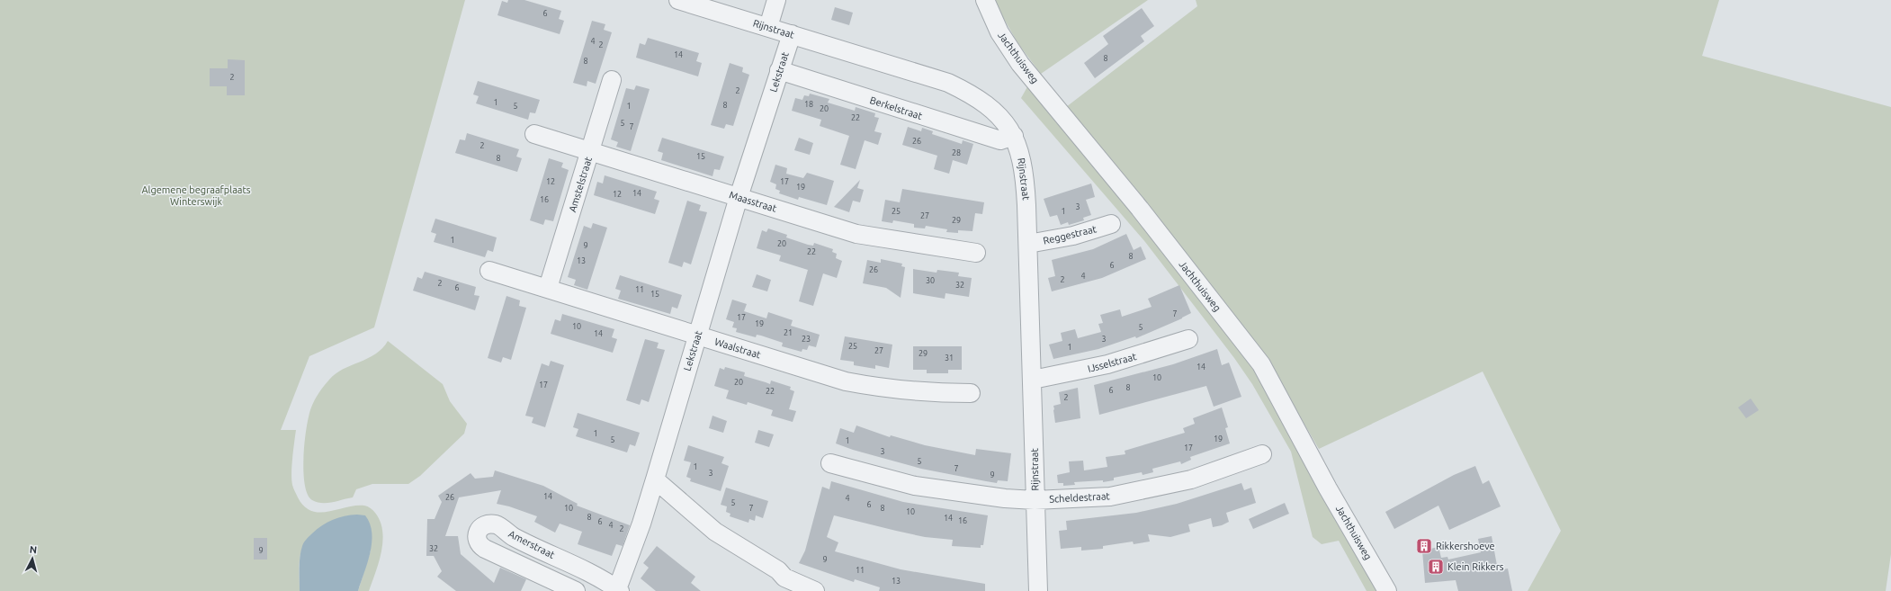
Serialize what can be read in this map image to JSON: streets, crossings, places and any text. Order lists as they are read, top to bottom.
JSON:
{
  "streets": {
    "street": [
      "Rijnstraat",
      "Jachthuisweg",
      "Lekstraat",
      "Berkelstraat",
      "Amstelstraat",
      "Maasstraat",
      "Reggestraat",
      "Waalstraat",
      "IJsselstraat",
      "Scheldestraat",
      "Amerstraat"
    ]
  },
  "crossings": [
    ["Rijnstraat", "Lekstraat"],
    ["Rijnstraat", "Berkelstraat"],
    ["Rijnstraat", "Reggestraat"],
    ["Rijnstraat", "IJsselstraat"],
    ["Rijnstraat", "Scheldestraat"],
    ["Lekstraat", "Berkelstraat"],
    ["Lekstraat", "Maasstraat"],
    ["Lekstraat", "Waalstraat"],
    ["Lekstraat", "Amerstraat"],
    ["Amstelstraat", "Maasstraat"],
    ["Amstelstraat", "Waalstraat"]
  ],
  "parks": ["Algemene begraafplaats Winterswijk"],
  "places": {
    "building": ["Rikkershoeve", "Klein Rikkers"]
  },
  "house_numbers": [
    "6",
    "4",
    "2",
    "14",
    "8",
    "8",
    "2",
    "2",
    "1",
    "18",
    "8",
    "5",
    "1",
    "20",
    "22",
    "5",
    "7",
    "26",
    "2",
    "28",
    "15",
    "8",
    "12",
    "17",
    "19",
    "14",
    "12",
    "16",
    "3",
    "25",
    "1",
    "27",
    "29",
    "1",
    "20",
    "9",
    "22",
    "8",
    "13",
    "6",
    "26",
    "4",
    "2",
    "30",
    "2",
    "32",
    "6",
    "11",
    "15",
    "7",
    "17",
    "19",
    "10",
    "5",
    "21",
    "14",
    "23",
    "3",
    "25",
    "1",
    "27",
    "29",
    "31",
    "14",
    "10",
    "20",
    "17",
    "8",
    "6",
    "22",
    "2",
    "1",
    "19",
    "5",
    "1",
    "17",
    "3",
    "5",
    "1",
    "7",
    "3",
    "9",
    "14",
    "26",
    "4",
    "5",
    "6",
    "10",
    "7",
    "8",
    "10",
    "8",
    "14",
    "16",
    "6",
    "4",
    "2",
    "32",
    "9",
    "9",
    "11",
    "13"
  ],
  "north": "top"
}
